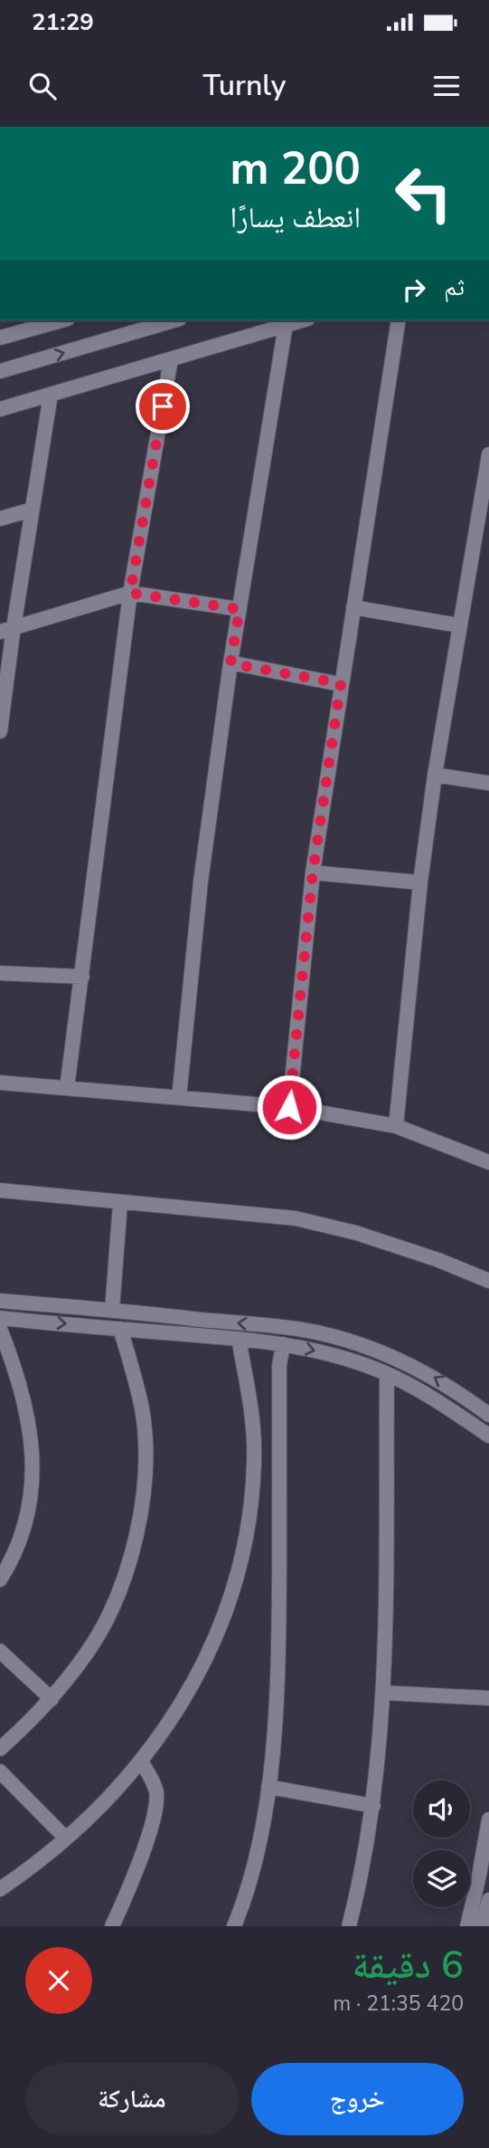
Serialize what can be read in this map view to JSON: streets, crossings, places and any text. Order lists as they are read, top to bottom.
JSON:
{
  "page": {
    "status": "21:29",
    "header": "Turnly",
    "turn": ["200 m", "انعطف يسارًا"],
    "then": "ثم",
    "heading": ["6 دقيقة", "420 m · 21:35"],
    "buttons": ["خروج", "مشاركة"]
  }
}
